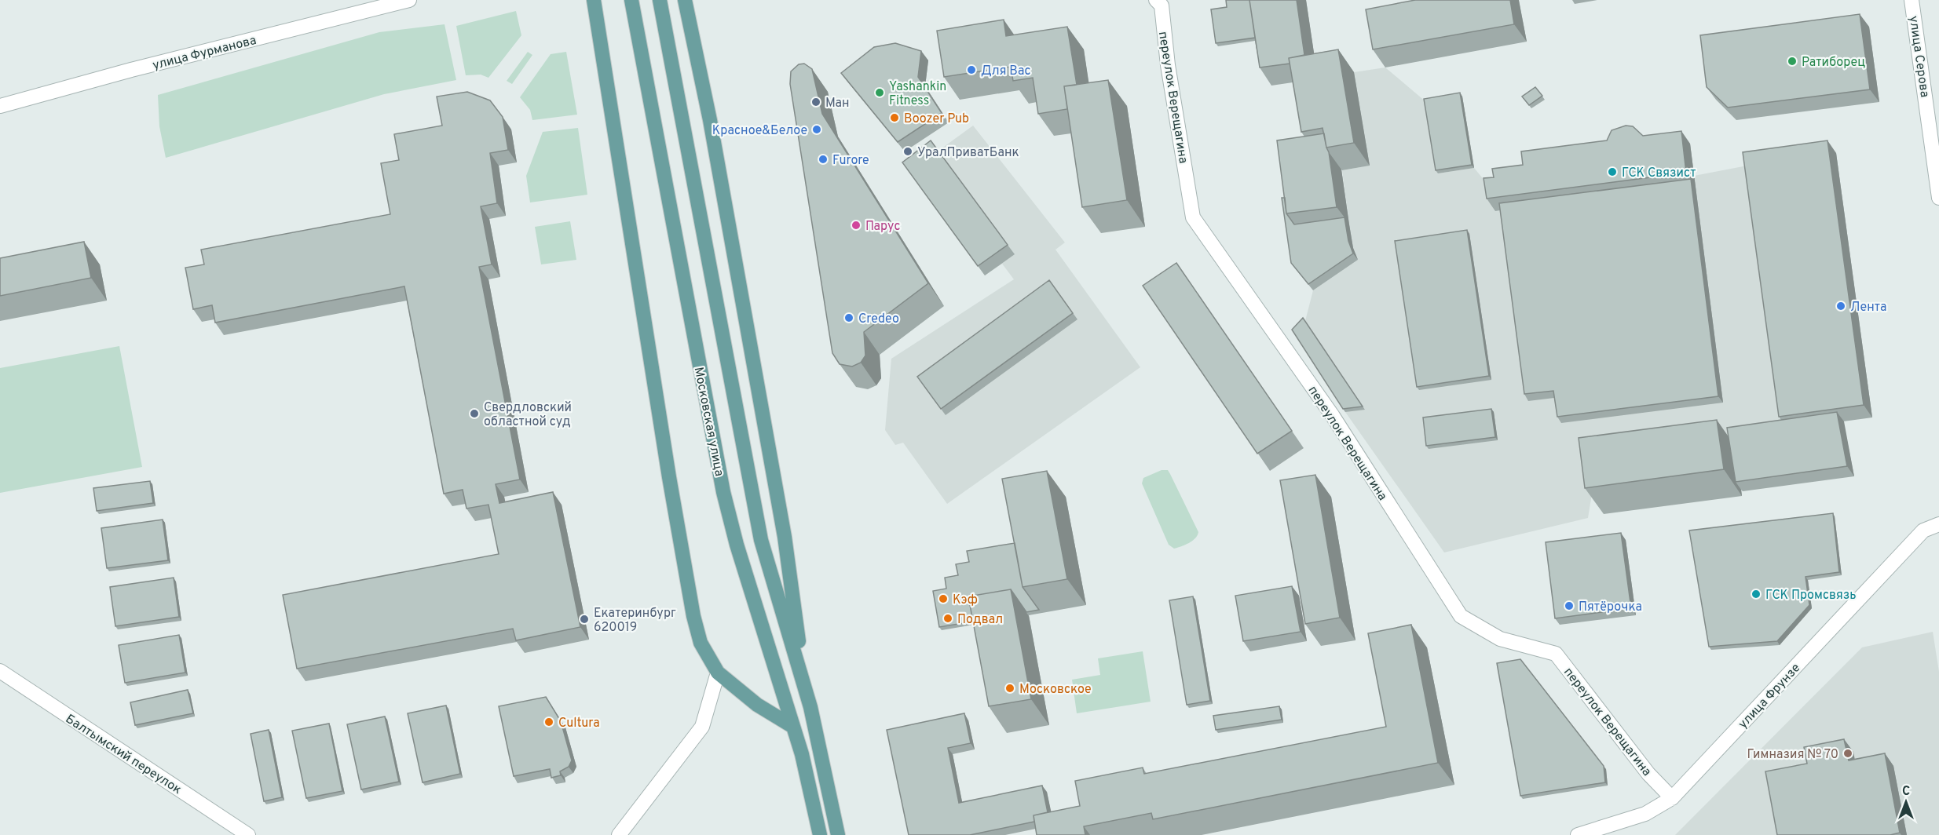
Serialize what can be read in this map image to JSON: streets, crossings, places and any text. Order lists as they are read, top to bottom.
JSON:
{
  "streets": {
    "main road": ["Московская улица"],
    "street": [
      "улица Фурманова",
      "улица Серова",
      "переулок Верещагина",
      "улица Фрунзе",
      "Балтымский переулок"
    ]
  },
  "crossings": [
    ["переулок Верещагина", "улица Фрунзе"]
  ],
  "places": [
    "Ратиборец",
    "Для Вас",
    "Yashankin Fitness",
    "Ман",
    "Boozer Pub",
    "Красное&Белое",
    "УралПриватБанк",
    "Furore",
    "ГСК Связист",
    "Парус",
    "Лента",
    "Credeo",
    "Свердловский областной суд",
    "ГСК Промсвязь",
    "Кэф",
    "Пятёрочка",
    "Подвал",
    "Екатеринбург 620019",
    "Московское",
    "Cultura",
    "Гимназия № 70"
  ],
  "north": "top"
}
